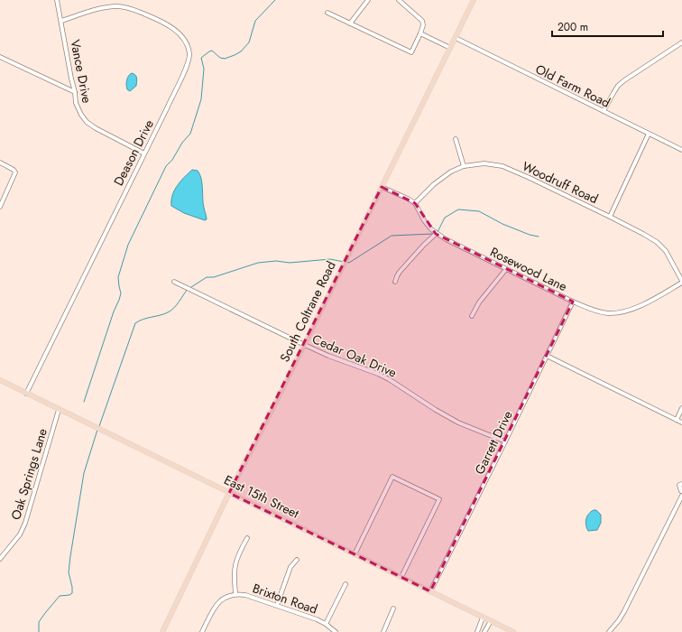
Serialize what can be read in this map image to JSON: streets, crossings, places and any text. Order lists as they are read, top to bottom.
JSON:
{
  "streets": {
    "main road": ["South Coltrane Road", "East 15th Street"],
    "street": [
      "Vance Drive",
      "Old Farm Road",
      "Deason Drive",
      "Woodruff Road",
      "Rosewood Lane",
      "Cedar Oak Drive",
      "Garrett Drive",
      "Oak Springs Lane",
      "Brixton Road"
    ]
  },
  "crossings": [
    ["Vance Drive", "Deason Drive"],
    ["Old Farm Road", "South Coltrane Road"],
    ["Deason Drive", "East 15th Street"],
    ["Woodruff Road", "Rosewood Lane"],
    ["Rosewood Lane", "Garrett Drive"],
    ["South Coltrane Road", "Cedar Oak Drive"],
    ["South Coltrane Road", "East 15th Street"],
    ["Cedar Oak Drive", "Garrett Drive"],
    ["Garrett Drive", "East 15th Street"],
    ["Oak Springs Lane", "East 15th Street"]
  ],
  "scale_bar": "200 m"
}
